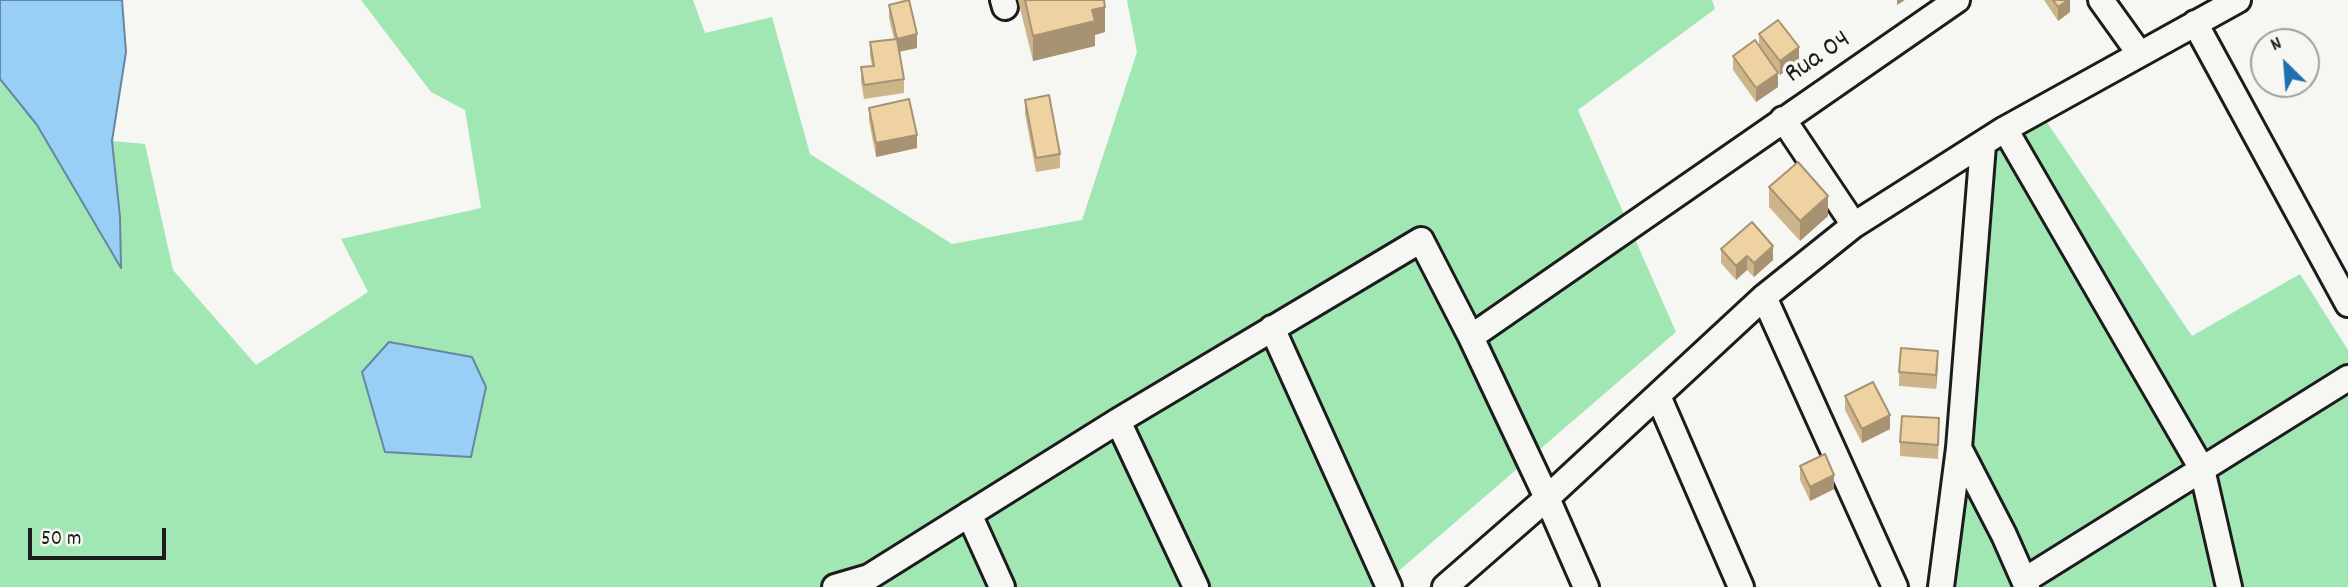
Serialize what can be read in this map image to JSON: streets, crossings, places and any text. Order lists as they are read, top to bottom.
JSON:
{
  "streets": {
    "street": ["Rua 04"]
  },
  "scale_bar": "50 m",
  "north": "top left"
}
